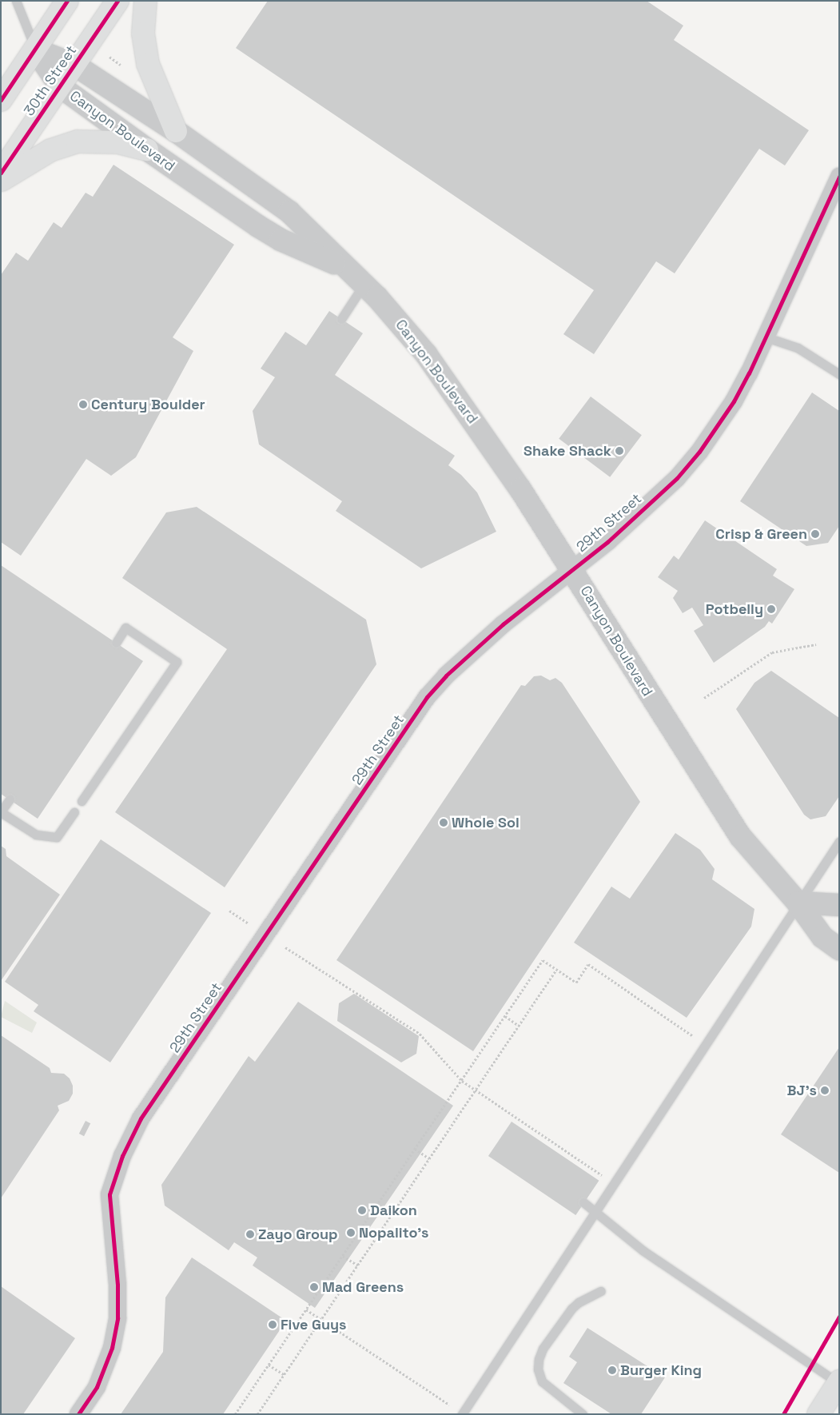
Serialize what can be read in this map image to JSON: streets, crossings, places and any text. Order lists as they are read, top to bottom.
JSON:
{
  "streets": {
    "main road": ["30th Street"],
    "street": ["Canyon Boulevard", "29th Street"]
  },
  "crossings": [
    ["30th Street", "Canyon Boulevard"],
    ["Canyon Boulevard", "29th Street"]
  ],
  "places": [
    "Century Boulder",
    "Shake Shack",
    "Crisp & Green",
    "Potbelly",
    "Whole Sol",
    "BJ's",
    "Daikon",
    "Nopalito's",
    "Zayo Group",
    "Mad Greens",
    "Five Guys",
    "Burger King"
  ]
}
